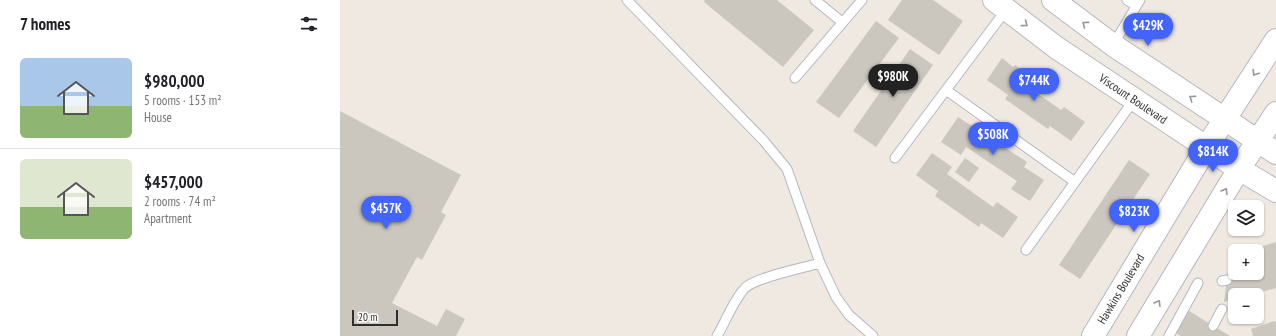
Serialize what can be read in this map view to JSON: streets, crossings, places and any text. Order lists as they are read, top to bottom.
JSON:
{
  "streets": {
    "main road": ["Viscount Boulevard", "Hawkins Boulevard"]
  },
  "crossings": [
    ["Viscount Boulevard", "Hawkins Boulevard"]
  ],
  "scale_bar": "20 m",
  "page": {
    "heading": "7 homes",
    "price": [
      "$429K",
      "$980K",
      "$744K",
      "$508K",
      "$814K",
      "$457K",
      "$823K"
    ],
    "list": [
      {
        "name": "$980,000",
        "note": "5 rooms · 153 m² · House"
      },
      {
        "name": "$457,000",
        "note": "2 rooms · 74 m² · Apartment"
      }
    ],
    "map_buttons": ["+", "−"],
    "scale": "20 m"
  }
}
